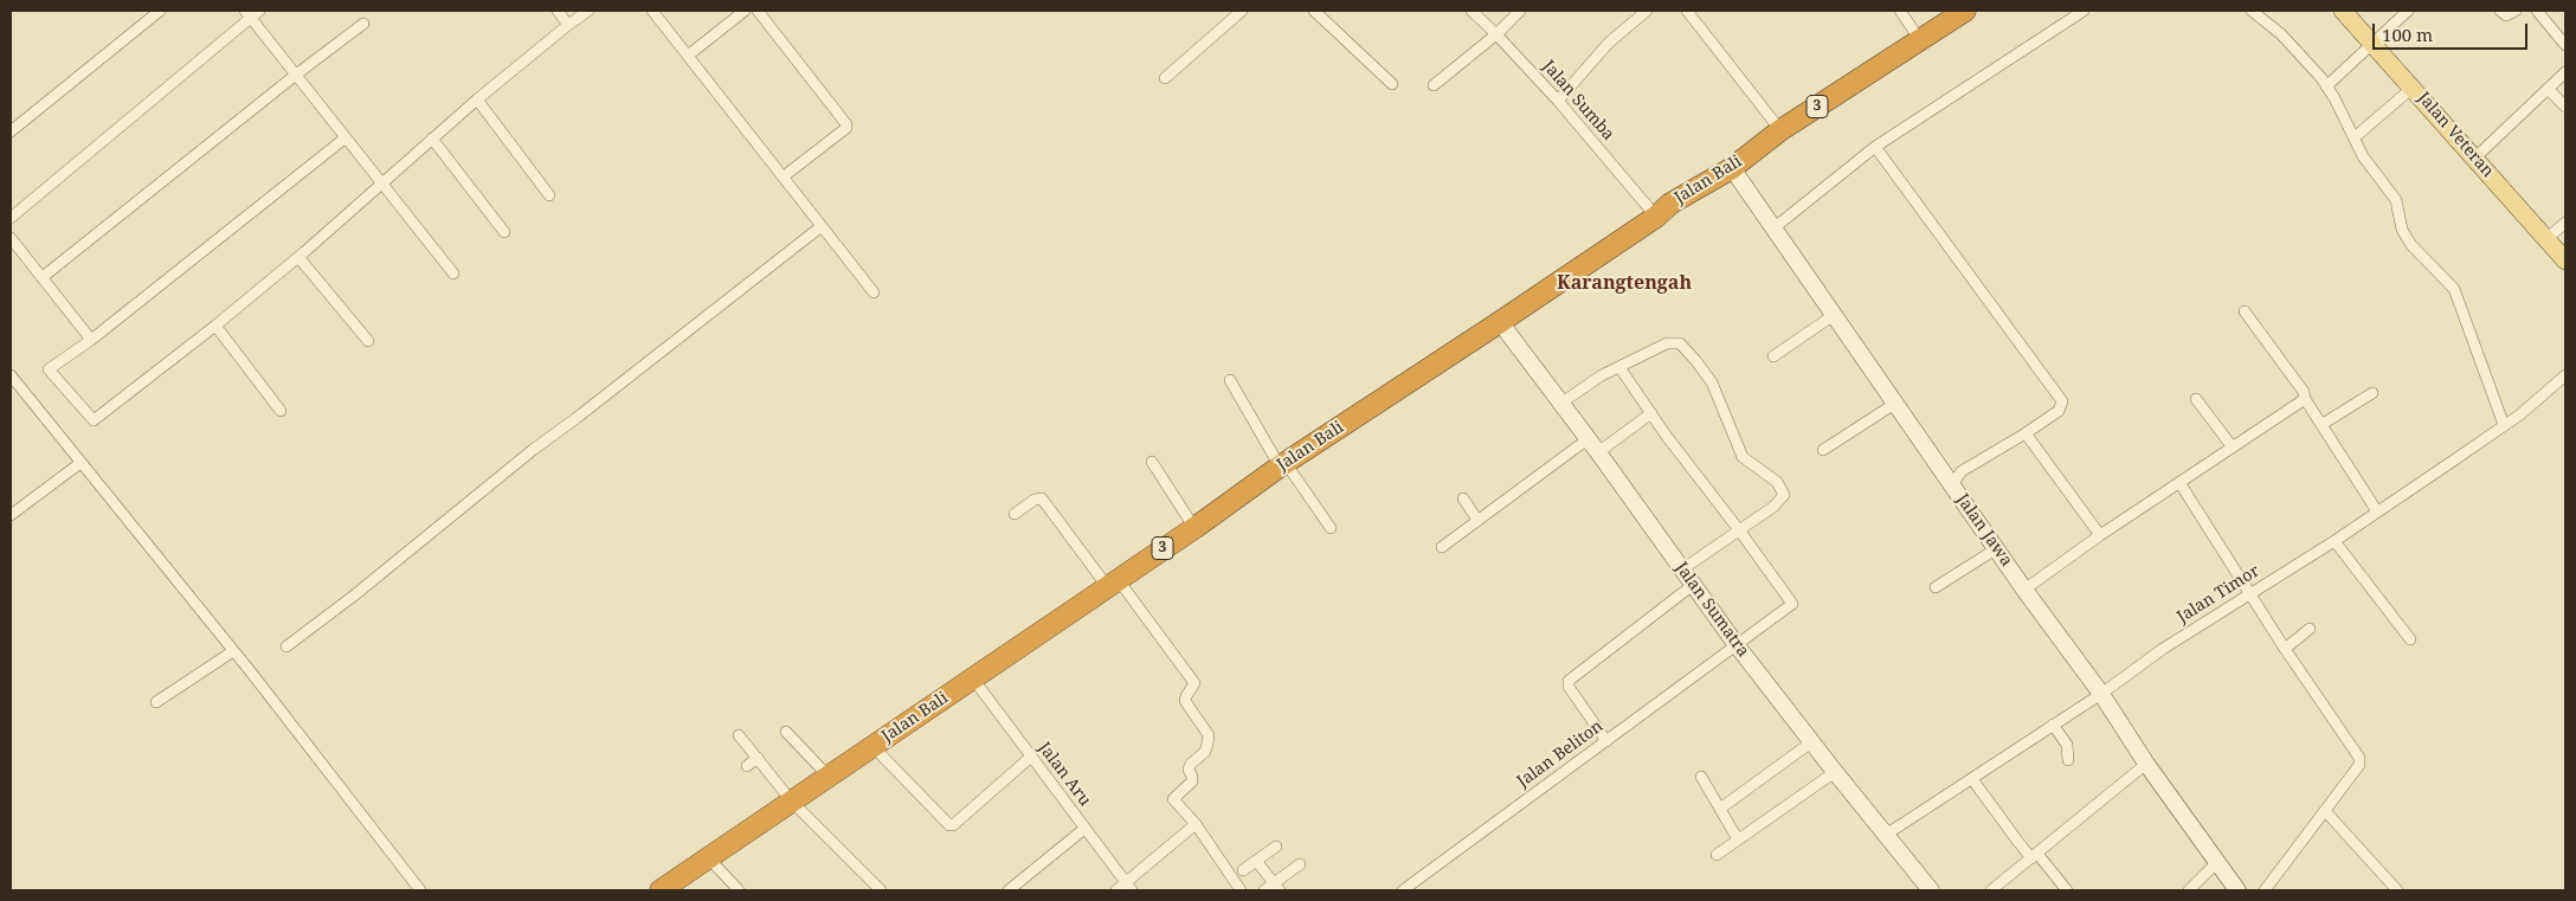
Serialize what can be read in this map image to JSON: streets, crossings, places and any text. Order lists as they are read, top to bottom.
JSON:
{
  "streets": {
    "highway": ["3", "Jalan Bali"],
    "main road": ["Jalan Veteran"],
    "street": [
      "Jalan Sumba",
      "Jalan Jawa",
      "Jalan Timor",
      "Jalan Sumatra",
      "Jalan Beliton",
      "Jalan Aru"
    ]
  },
  "crossings": [
    ["Jalan Sumba", "Jalan Bali"],
    ["Jalan Bali", "Jalan Jawa"],
    ["Jalan Bali", "Jalan Sumatra"],
    ["Jalan Bali", "Jalan Aru"],
    ["Jalan Jawa", "Jalan Timor"],
    ["Jalan Timor", "Jalan Sumatra"],
    ["Jalan Sumatra", "Jalan Beliton"]
  ],
  "districts": ["Karangtengah"],
  "scale_bar": "100 m"
}
